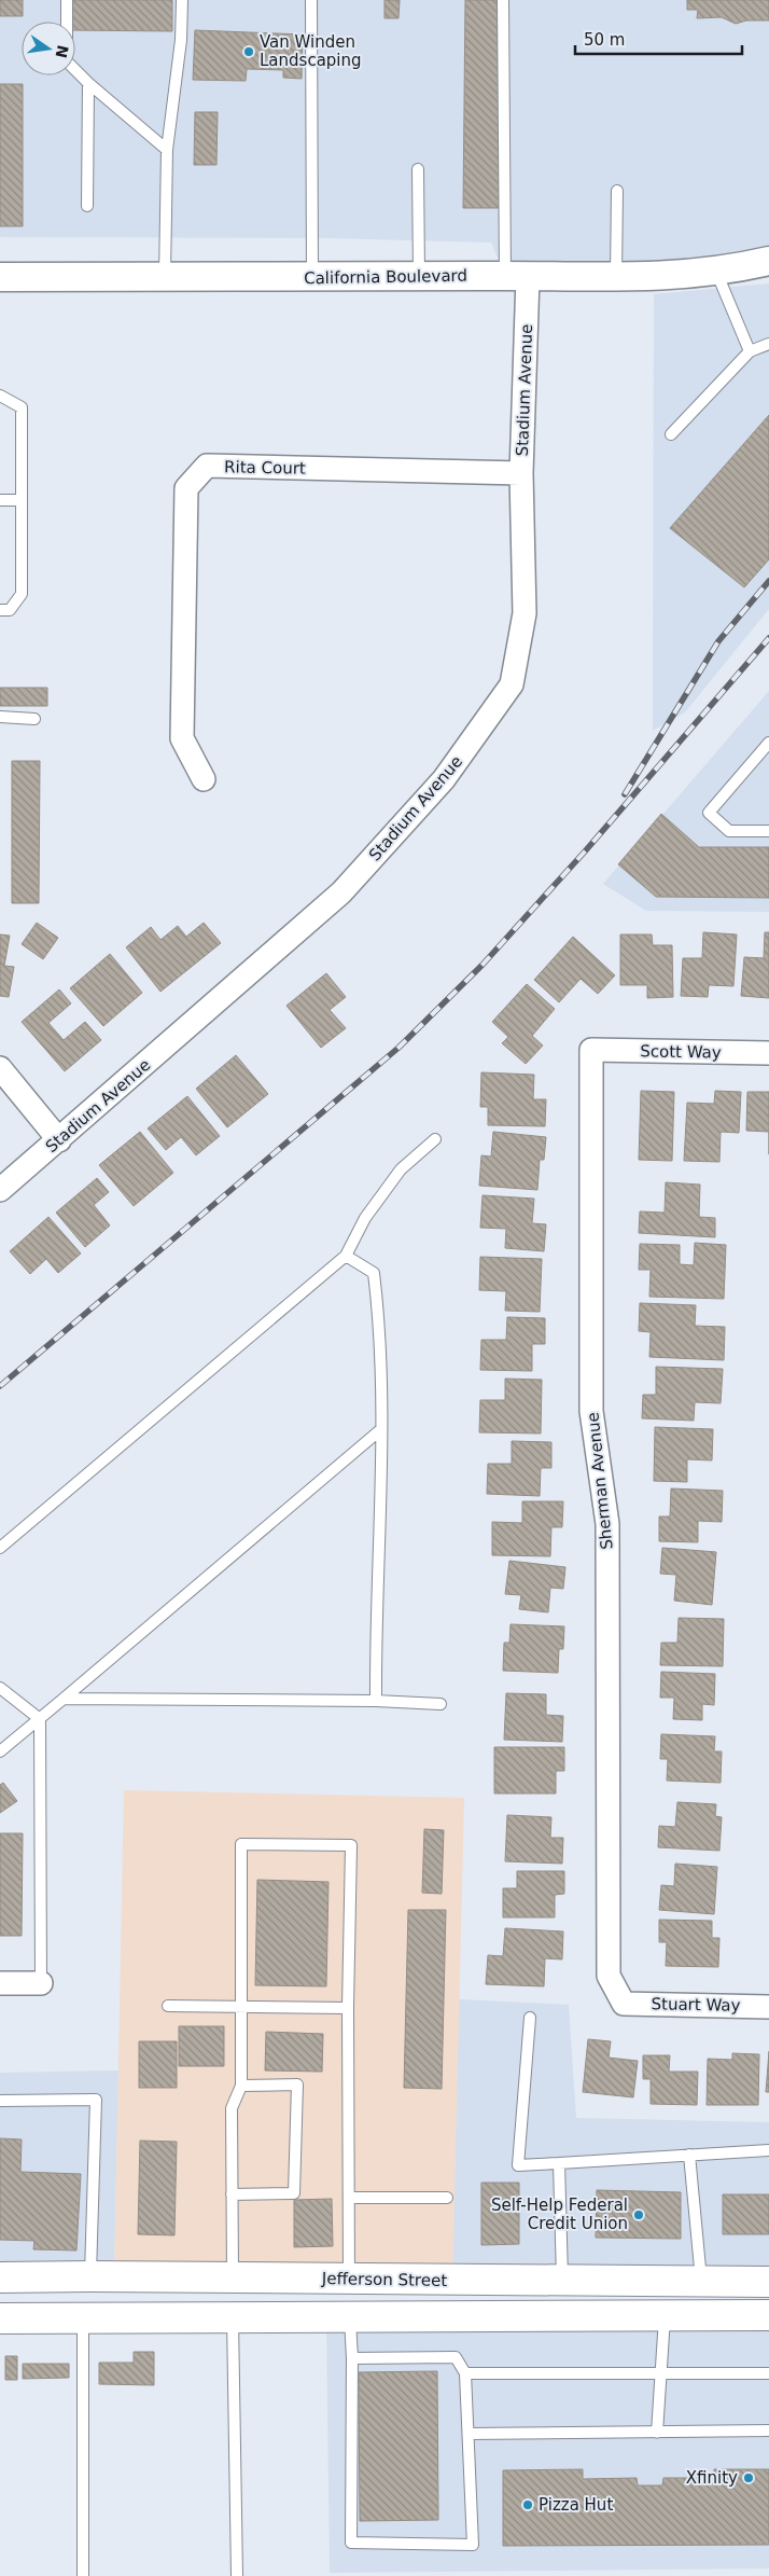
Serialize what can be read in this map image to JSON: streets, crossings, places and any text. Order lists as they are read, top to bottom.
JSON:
{
  "streets": {
    "main road": ["Jefferson Street"],
    "street": [
      "California Boulevard",
      "Stadium Avenue",
      "Rita Court",
      "Scott Way",
      "Sherman Avenue",
      "Stuart Way"
    ]
  },
  "crossings": [
    ["California Boulevard", "Stadium Avenue"],
    ["Stadium Avenue", "Rita Court"],
    ["Scott Way", "Sherman Avenue"],
    ["Sherman Avenue", "Stuart Way"]
  ],
  "places": [
    "Van Winden Landscaping",
    "Self-Help Federal Credit Union",
    "Xfinity",
    "Pizza Hut"
  ],
  "scale_bar": "50 m",
  "north": "right"
}
